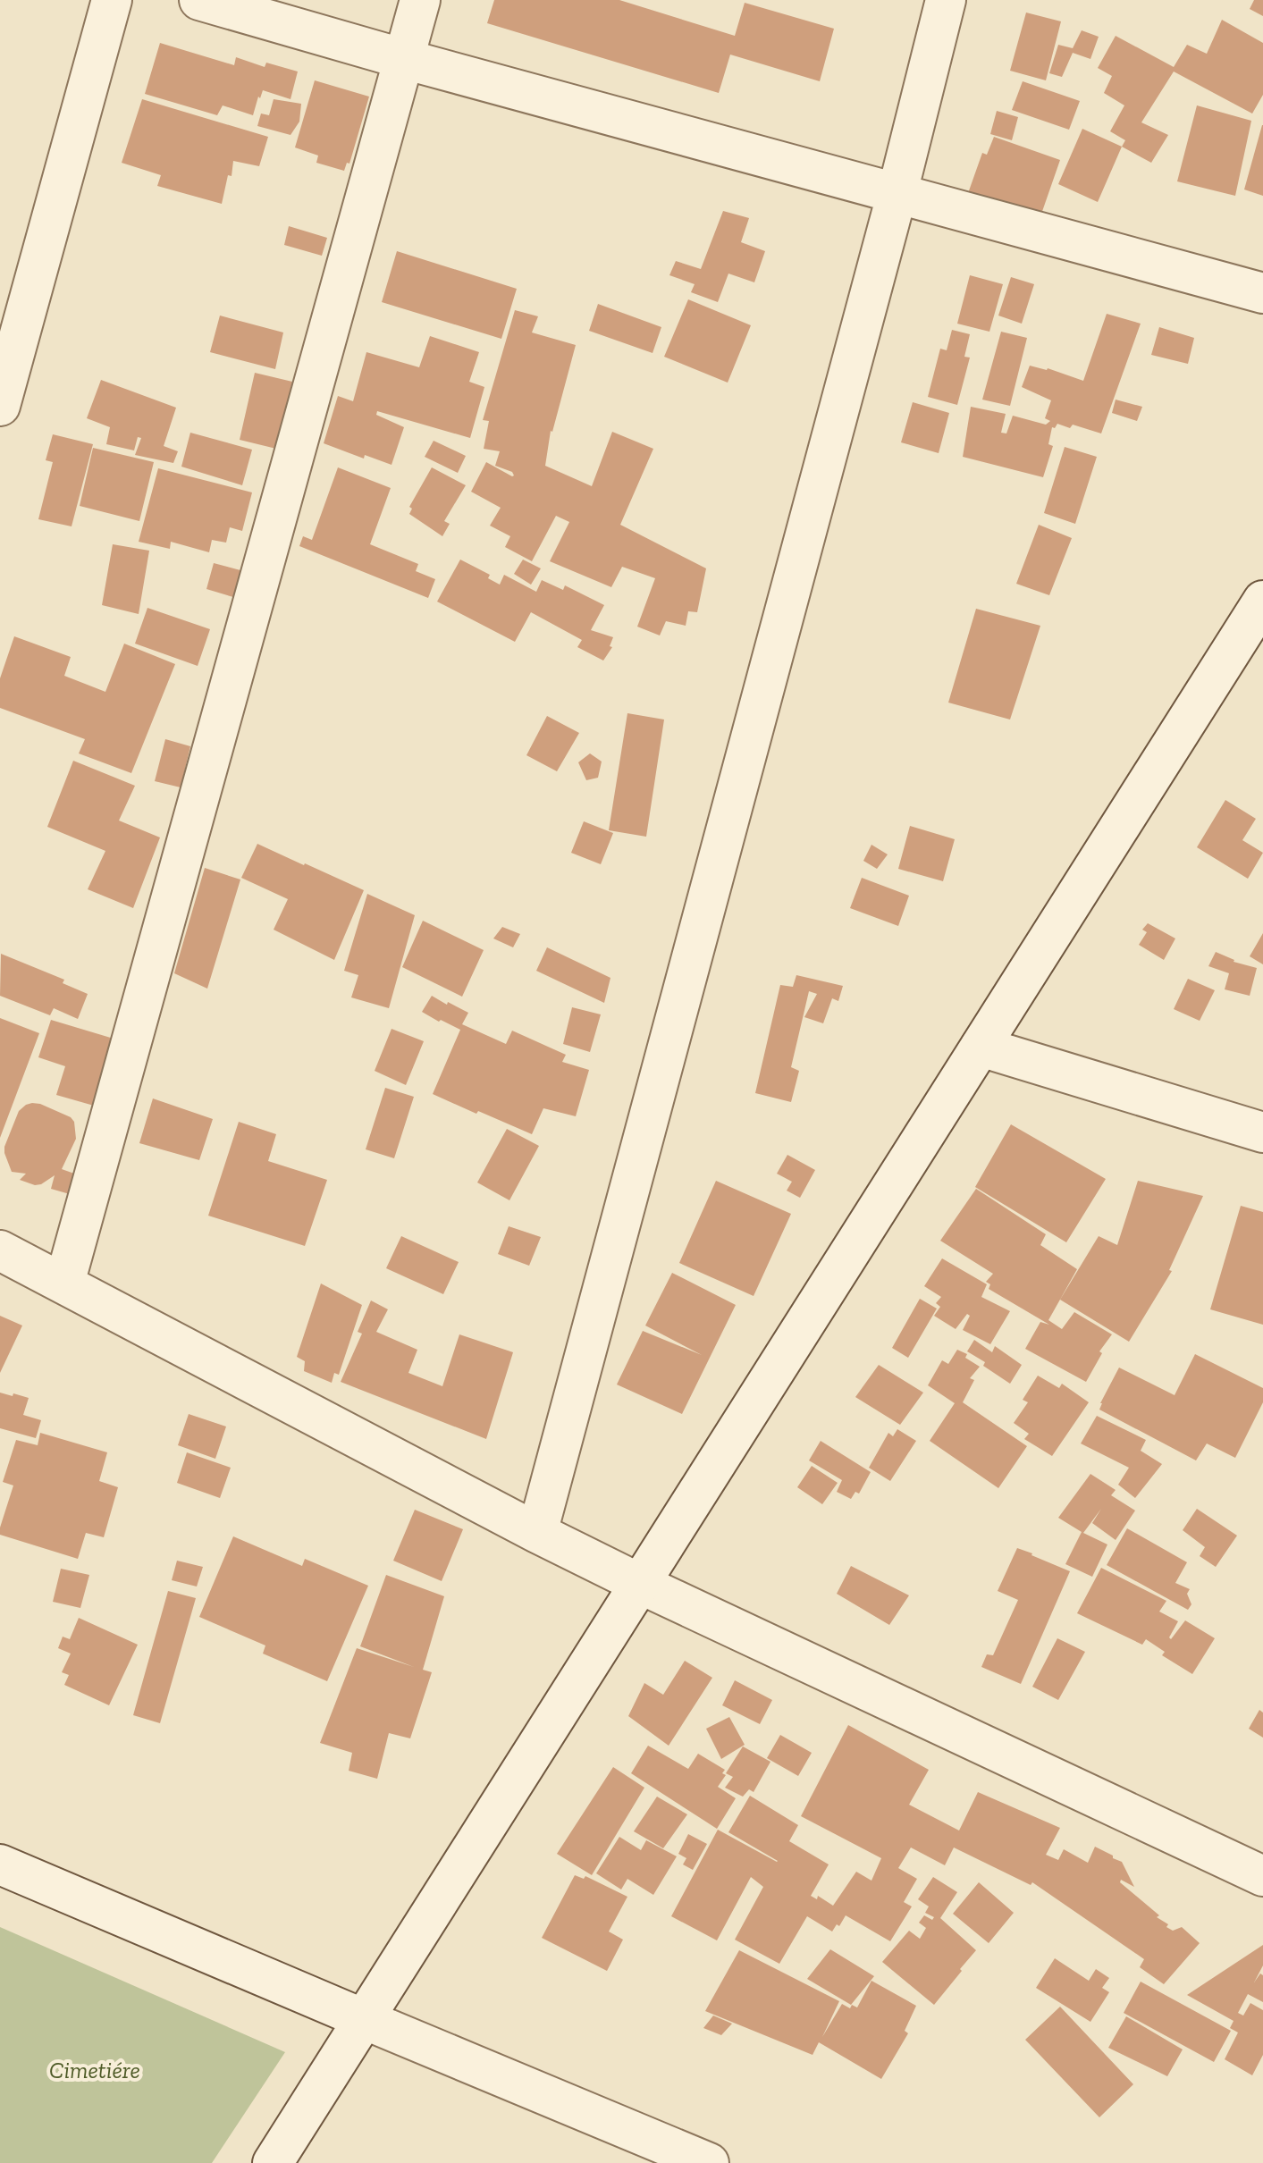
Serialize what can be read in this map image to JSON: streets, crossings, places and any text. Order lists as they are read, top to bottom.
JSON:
{
  "parks": ["Cimetiére"]
}
